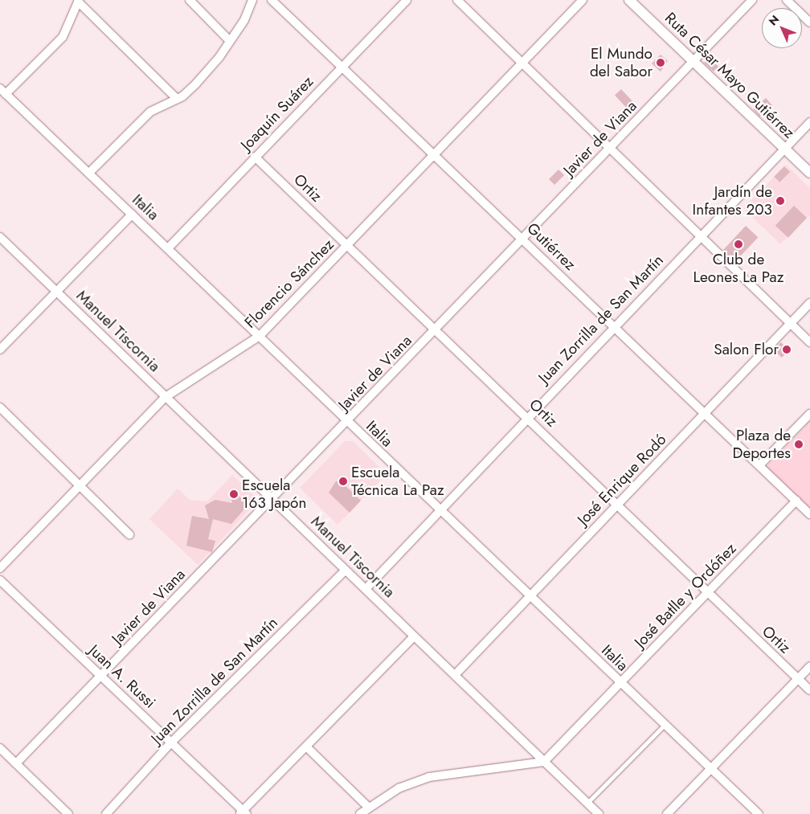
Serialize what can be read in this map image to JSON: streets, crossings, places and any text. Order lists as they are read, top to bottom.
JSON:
{
  "streets": {
    "street": [
      "Ruta César Mayo Gutiérrez",
      "Joaquín Suárez",
      "Javier de Viana",
      "Ortiz",
      "Italia",
      "Gutiérrez",
      "Florencio Sánchez",
      "Juan Zorrilla de San Martín",
      "Manuel Tiscornia",
      "José Enrique Rodó",
      "José Batlle y Ordóñez",
      "Juan A. Russi"
    ]
  },
  "crossings": [
    ["Ruta César Mayo Gutiérrez", "Javier de Viana"],
    ["Ruta César Mayo Gutiérrez", "Juan Zorrilla de San Martín"],
    ["Joaquín Suárez", "Ortiz"],
    ["Joaquín Suárez", "Italia"],
    ["Joaquín Suárez", "Gutiérrez"],
    ["Javier de Viana", "Ortiz"],
    ["Javier de Viana", "Italia"],
    ["Javier de Viana", "Gutiérrez"],
    ["Javier de Viana", "Manuel Tiscornia"],
    ["Javier de Viana", "Juan A. Russi"],
    ["Ortiz", "Florencio Sánchez"],
    ["Ortiz", "Juan Zorrilla de San Martín"],
    ["Ortiz", "José Enrique Rodó"],
    ["Ortiz", "José Batlle y Ordóñez"],
    ["Italia", "Florencio Sánchez"],
    ["Italia", "Juan Zorrilla de San Martín"],
    ["Italia", "José Enrique Rodó"],
    ["Italia", "José Batlle y Ordóñez"],
    ["Gutiérrez", "Florencio Sánchez"],
    ["Gutiérrez", "Juan Zorrilla de San Martín"],
    ["Gutiérrez", "José Enrique Rodó"],
    ["Gutiérrez", "José Batlle y Ordóñez"],
    ["Florencio Sánchez", "Manuel Tiscornia"],
    ["Juan Zorrilla de San Martín", "Manuel Tiscornia"],
    ["Juan Zorrilla de San Martín", "Juan A. Russi"],
    ["Manuel Tiscornia", "José Enrique Rodó"],
    ["Manuel Tiscornia", "José Batlle y Ordóñez"]
  ],
  "places": [
    "El Mundo del Sabor",
    "Jardín de Infantes 203",
    "Club de Leones La Paz",
    "Salon Flor",
    "Plaza de Deportes",
    "Escuela Técnica La Paz",
    "Escuela 163 Japón"
  ],
  "north": "top left"
}
